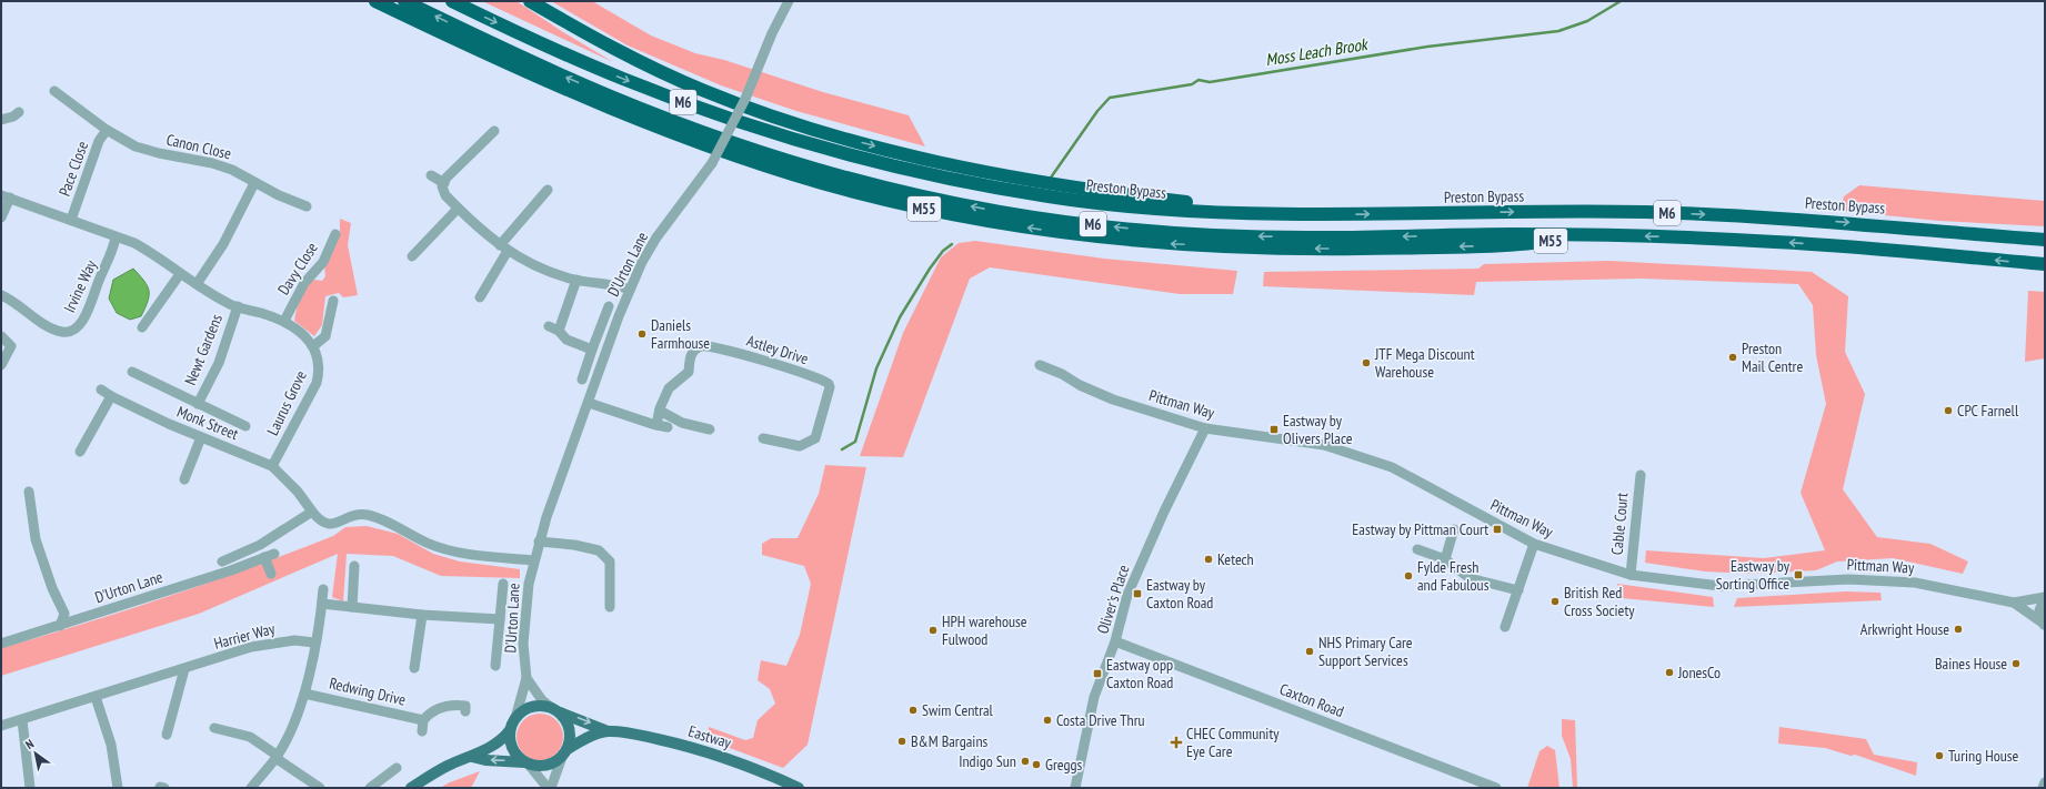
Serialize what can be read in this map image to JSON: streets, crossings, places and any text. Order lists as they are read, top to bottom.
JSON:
{
  "streets": {
    "highway": ["M6", "Preston Bypass", "M55"],
    "main road": ["Eastway"],
    "street": [
      "Canon Close",
      "Pace Close",
      "D'Urton Lane",
      "Davy Close",
      "Irvine Way",
      "Newt Gardens",
      "Astley Drive",
      "Laurus Grove",
      "Pittman Way",
      "Monk Street",
      "Cable Court",
      "Oliver's Place",
      "Harrier Way",
      "Redwing Drive",
      "Caxton Road"
    ]
  },
  "crossings": [
    ["M6", "Preston Bypass"],
    ["M6", "M55"],
    ["Canon Close", "Pace Close"],
    ["Pace Close", "Laurus Grove"],
    ["Preston Bypass", "M55"],
    ["D'Urton Lane", "Astley Drive"],
    ["D'Urton Lane", "Monk Street"],
    ["D'Urton Lane", "Eastway"],
    ["Davy Close", "Laurus Grove"],
    ["Irvine Way", "Laurus Grove"],
    ["Newt Gardens", "Laurus Grove"],
    ["Laurus Grove", "Monk Street"],
    ["Pittman Way", "Cable Court"],
    ["Pittman Way", "Oliver's Place"],
    ["Oliver's Place", "Caxton Road"],
    ["Harrier Way", "Redwing Drive"]
  ],
  "water": ["Moss Leach Brook"],
  "places": {
    "other": [
      "Daniels Farmhouse",
      "Preston Mail Centre",
      "JTF Mega Discount Warehouse",
      "CPC Farnell",
      "Ketech",
      "Fylde Fresh and Fabulous",
      "British Red Cross Society",
      "Arkwright House",
      "HPH warehouse Fulwood",
      "NHS Primary Care Support Services",
      "Baines House",
      "JonesCo",
      "Swim Central",
      "Costa Drive Thru",
      "B&M Bargains",
      "Turing House",
      "Indigo Sun",
      "Greggs"
    ],
    "transit": [
      "Eastway by Olivers Place",
      "Eastway by Pittman Court",
      "Eastway by Sorting Office",
      "Eastway by Caxton Road",
      "Eastway opp Caxton Road"
    ],
    "health": ["CHEC Community Eye Care"]
  },
  "north": "top left"
}
